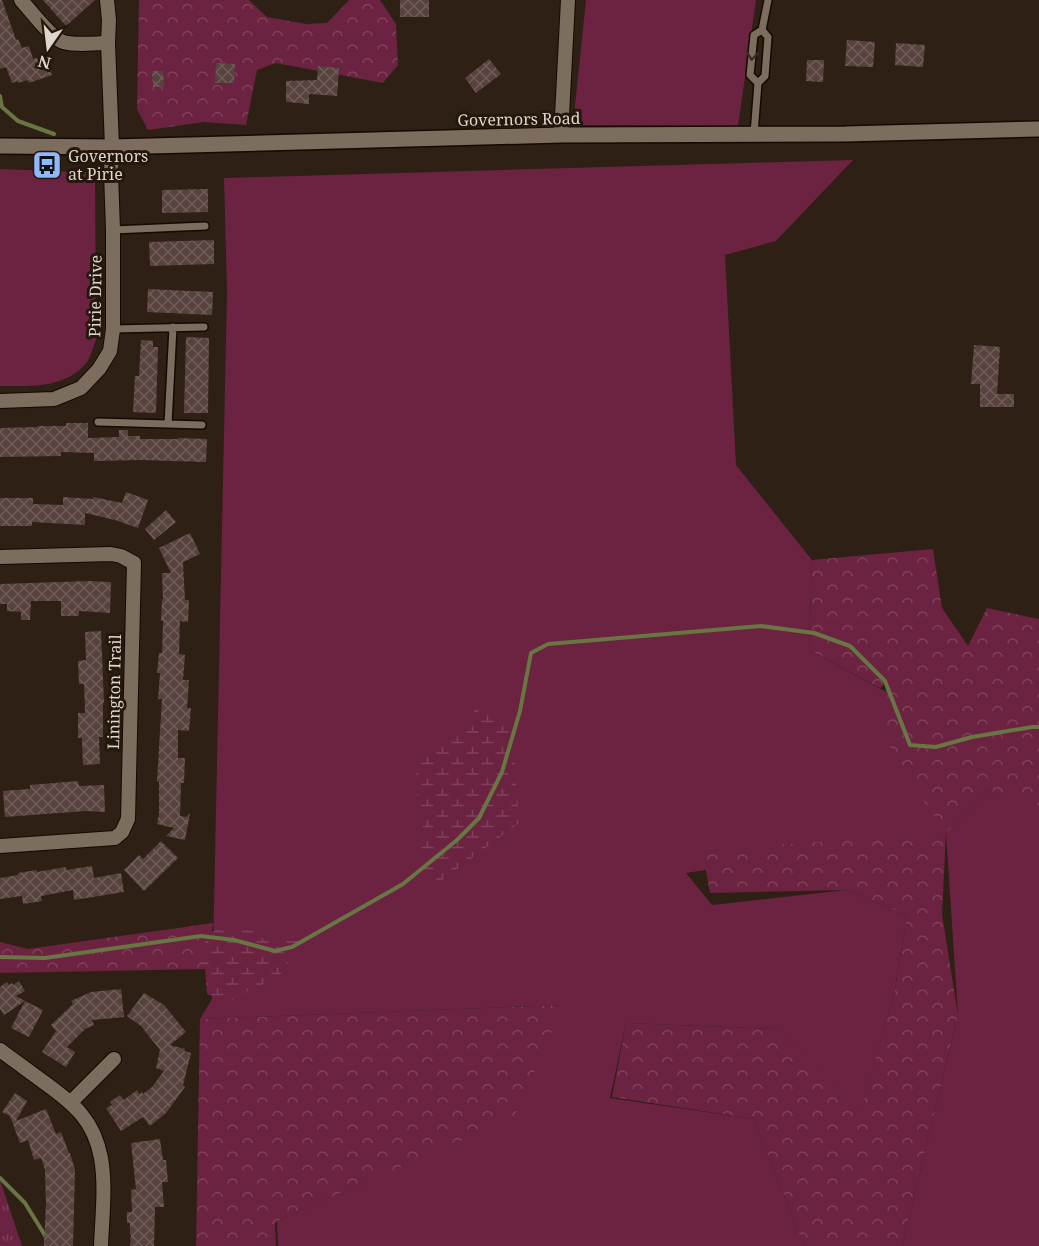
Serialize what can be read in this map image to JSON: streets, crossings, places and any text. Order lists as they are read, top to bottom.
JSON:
{
  "streets": {
    "main road": ["Governors Road"],
    "street": ["Pirie Drive", "Linington Trail"]
  },
  "crossings": [
    ["Governors Road", "Pirie Drive"]
  ],
  "places": {
    "bus stop": ["Governors at Pirie"]
  },
  "north": "bottom"
}
